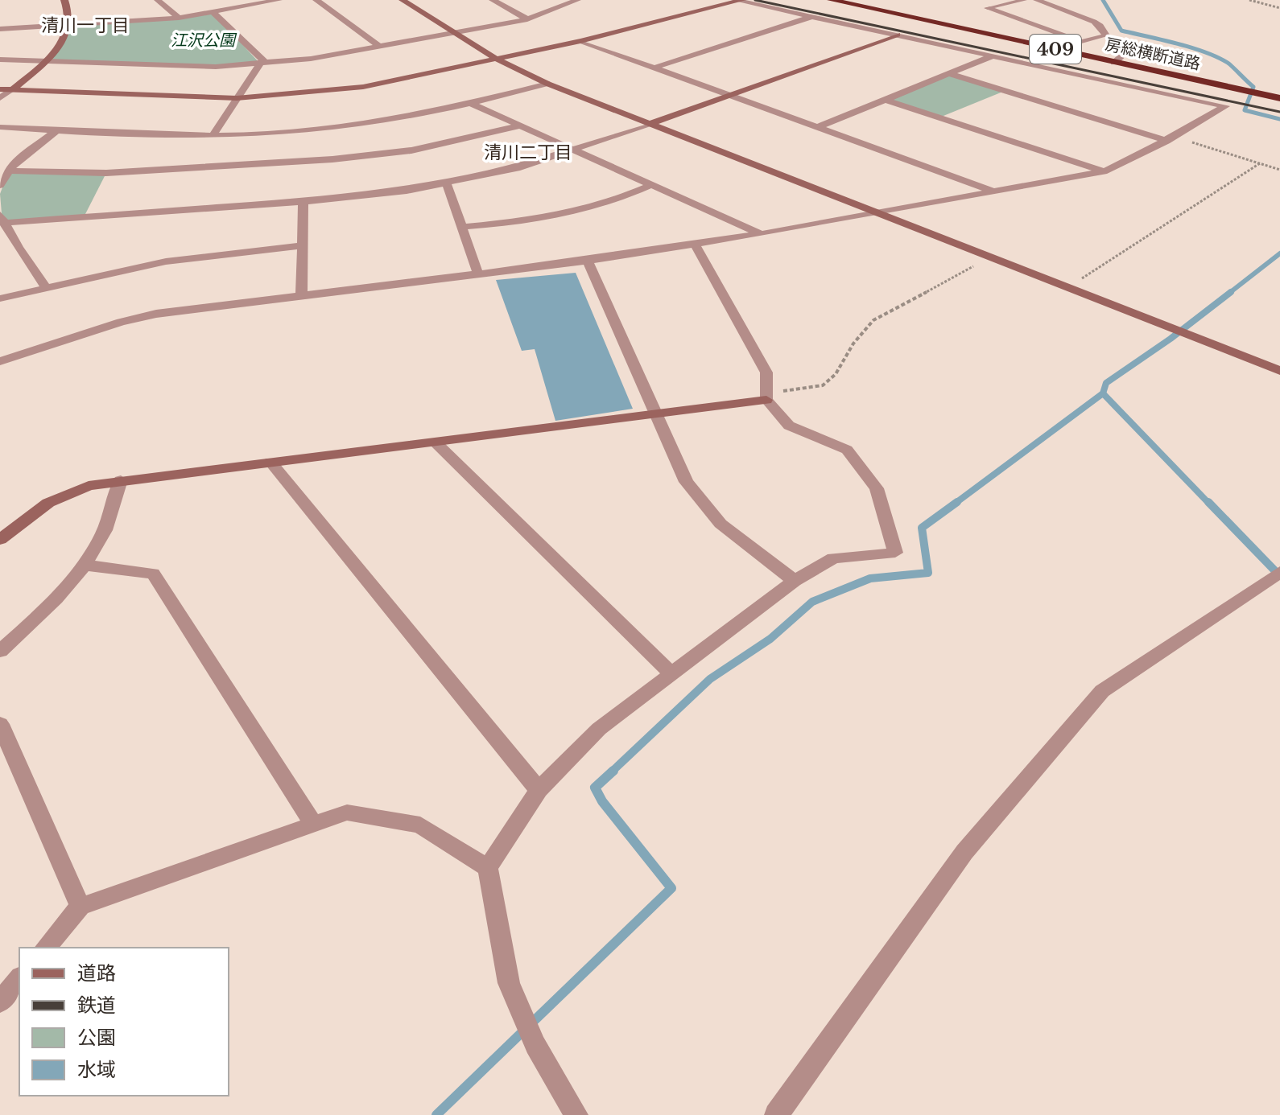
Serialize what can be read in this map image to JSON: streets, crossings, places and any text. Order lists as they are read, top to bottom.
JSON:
{
  "streets": {
    "highway": ["409", "房総横断道路"]
  },
  "districts": ["清川一丁目", "清川二丁目"],
  "parks": ["江沢公園"],
  "legend": [
    "道路",
    "鉄道",
    "公園",
    "水域"
  ]
}
